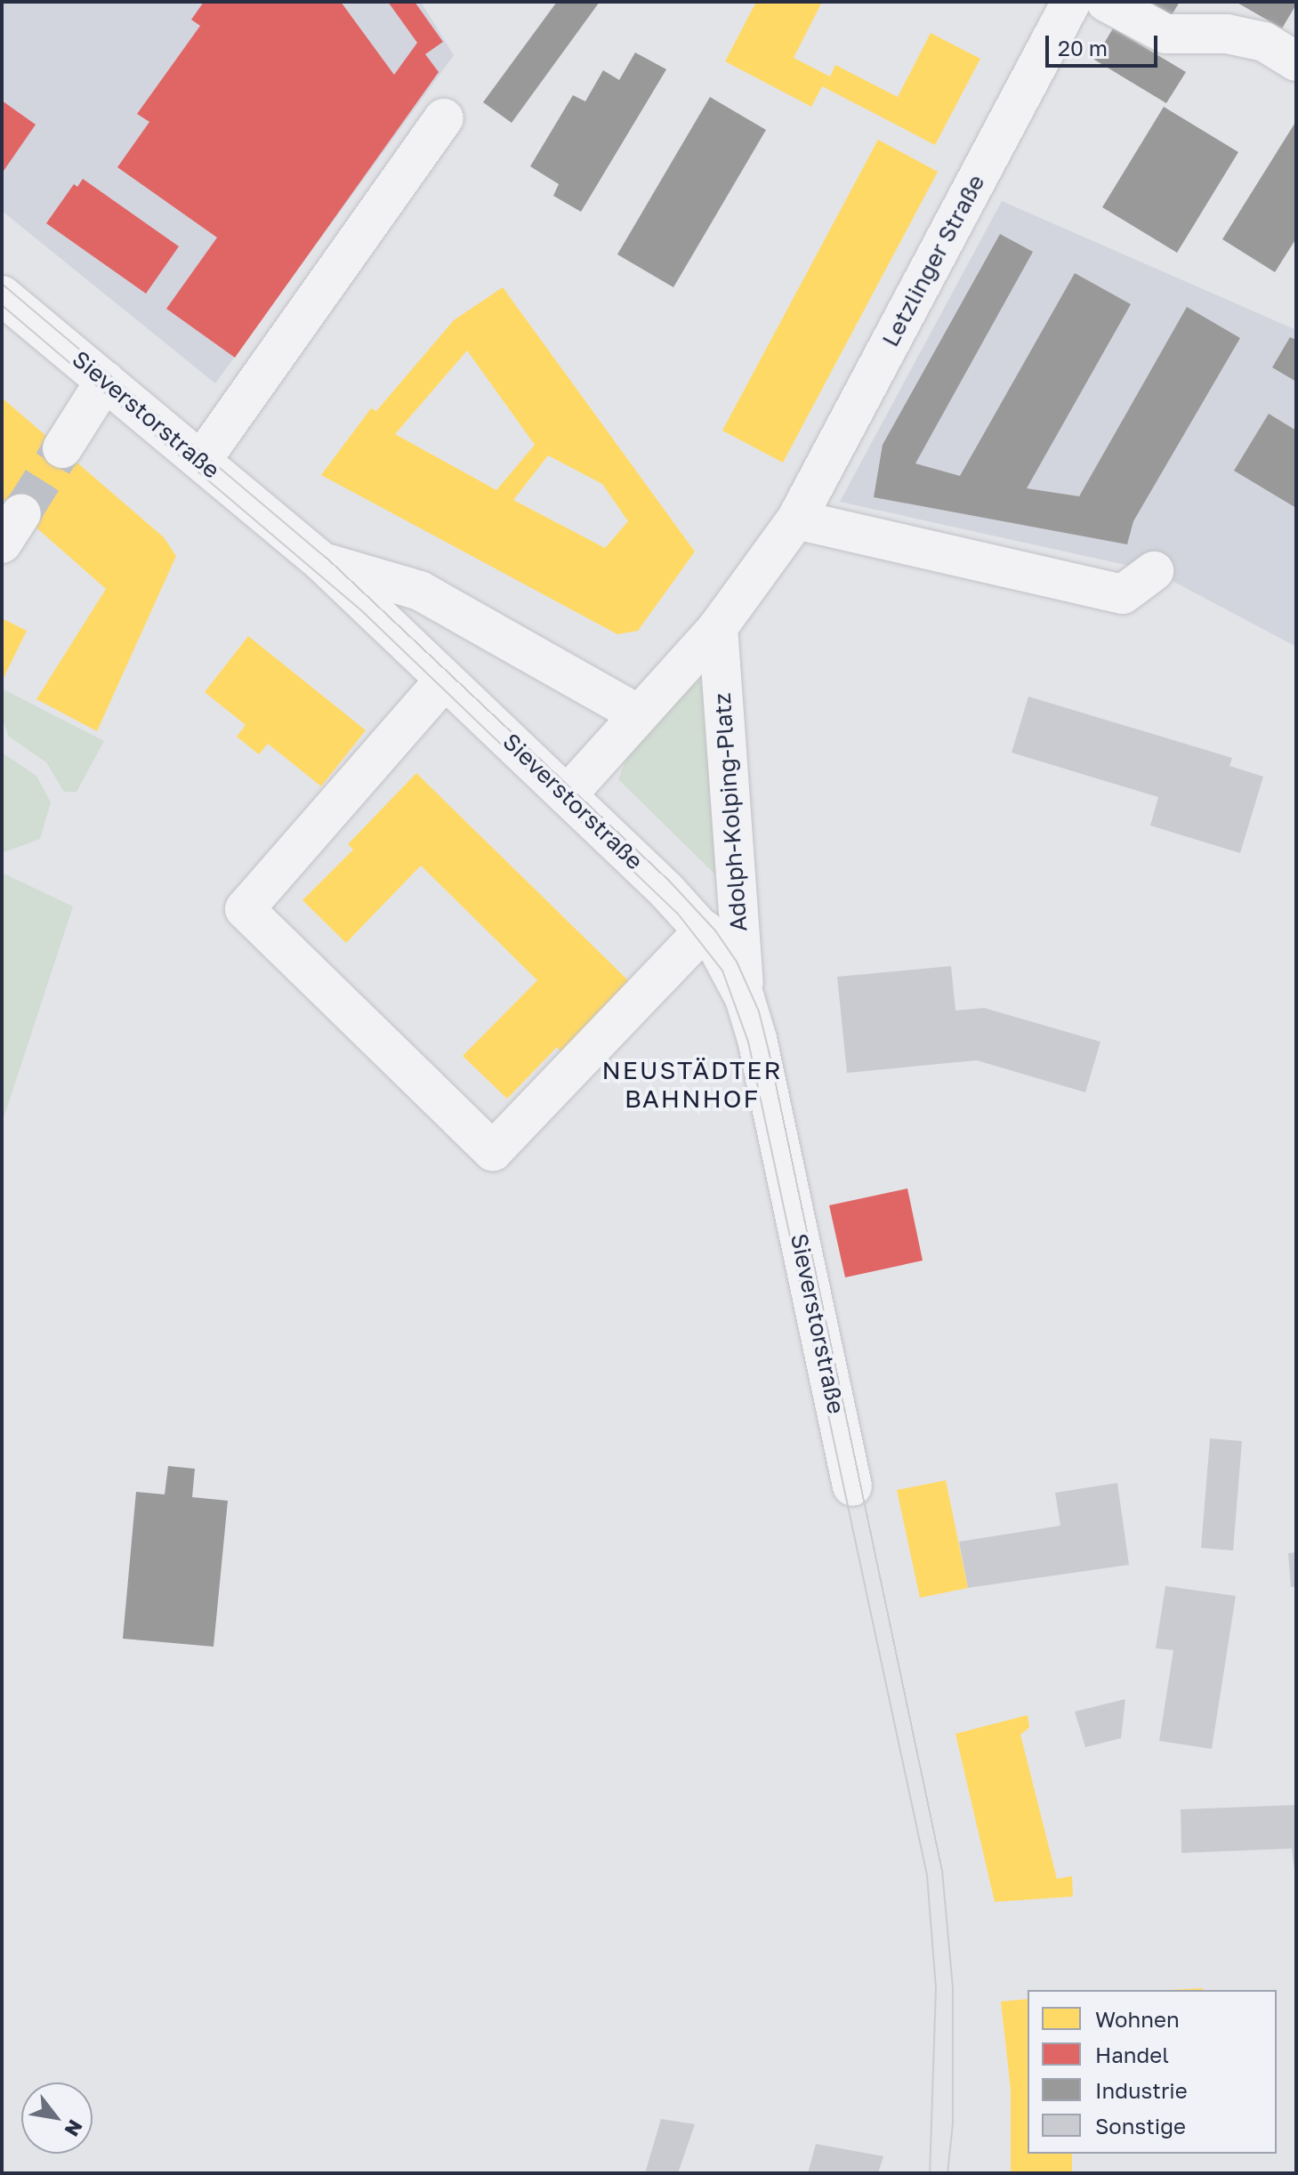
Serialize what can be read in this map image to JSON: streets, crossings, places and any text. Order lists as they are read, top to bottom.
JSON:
{
  "streets": {
    "street": ["Letzlinger Straße", "Sieverstorstraße", "Adolph-Kolping-Platz"]
  },
  "crossings": [
    ["Letzlinger Straße", "Sieverstorstraße"],
    ["Letzlinger Straße", "Adolph-Kolping-Platz"],
    ["Sieverstorstraße", "Adolph-Kolping-Platz"]
  ],
  "districts": ["NEUSTÄDTER BAHNHOF"],
  "legend": [
    "Wohnen",
    "Handel",
    "Industrie",
    "Sonstige"
  ],
  "scale_bar": "20 m",
  "north": "bottom right"
}
